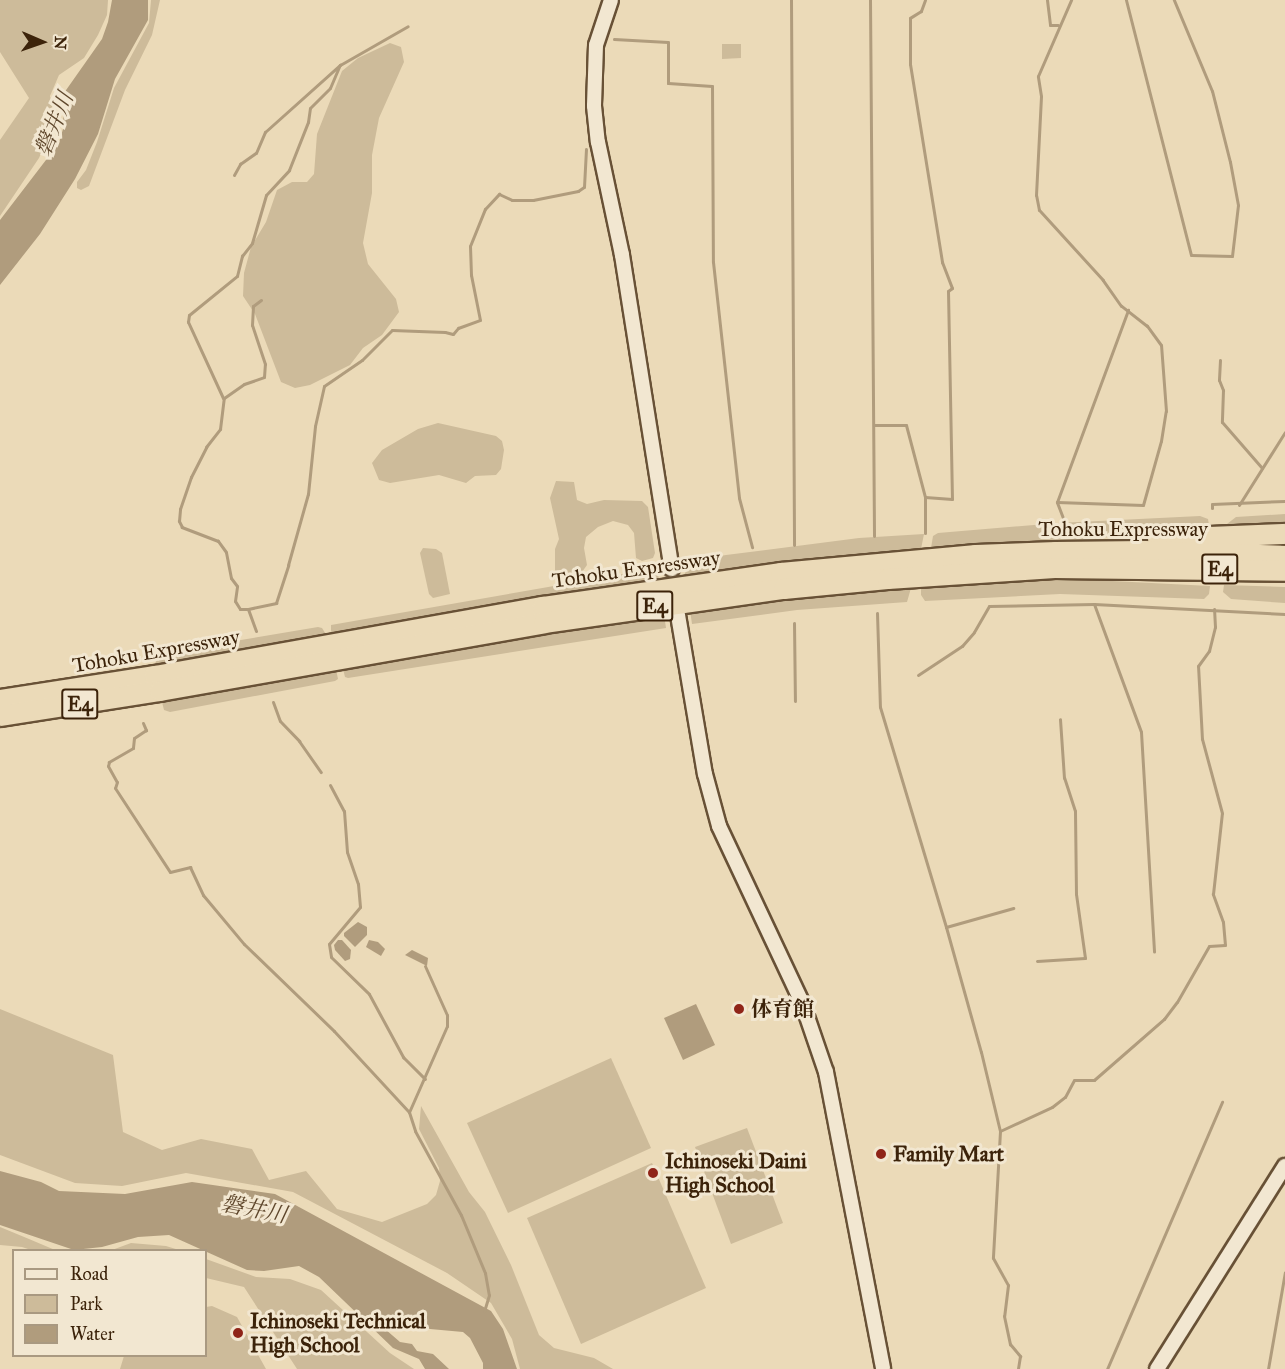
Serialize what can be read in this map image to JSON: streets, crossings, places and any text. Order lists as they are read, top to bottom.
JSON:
{
  "streets": {
    "highway": ["Tohoku Expressway", "E4"]
  },
  "water": ["磐井川"],
  "places": [
    "体育館",
    "Family Mart",
    "Ichinoseki Daini High School",
    "Ichinoseki Technical High School"
  ],
  "legend": ["Road", "Park", "Water"],
  "north": "right"
}
